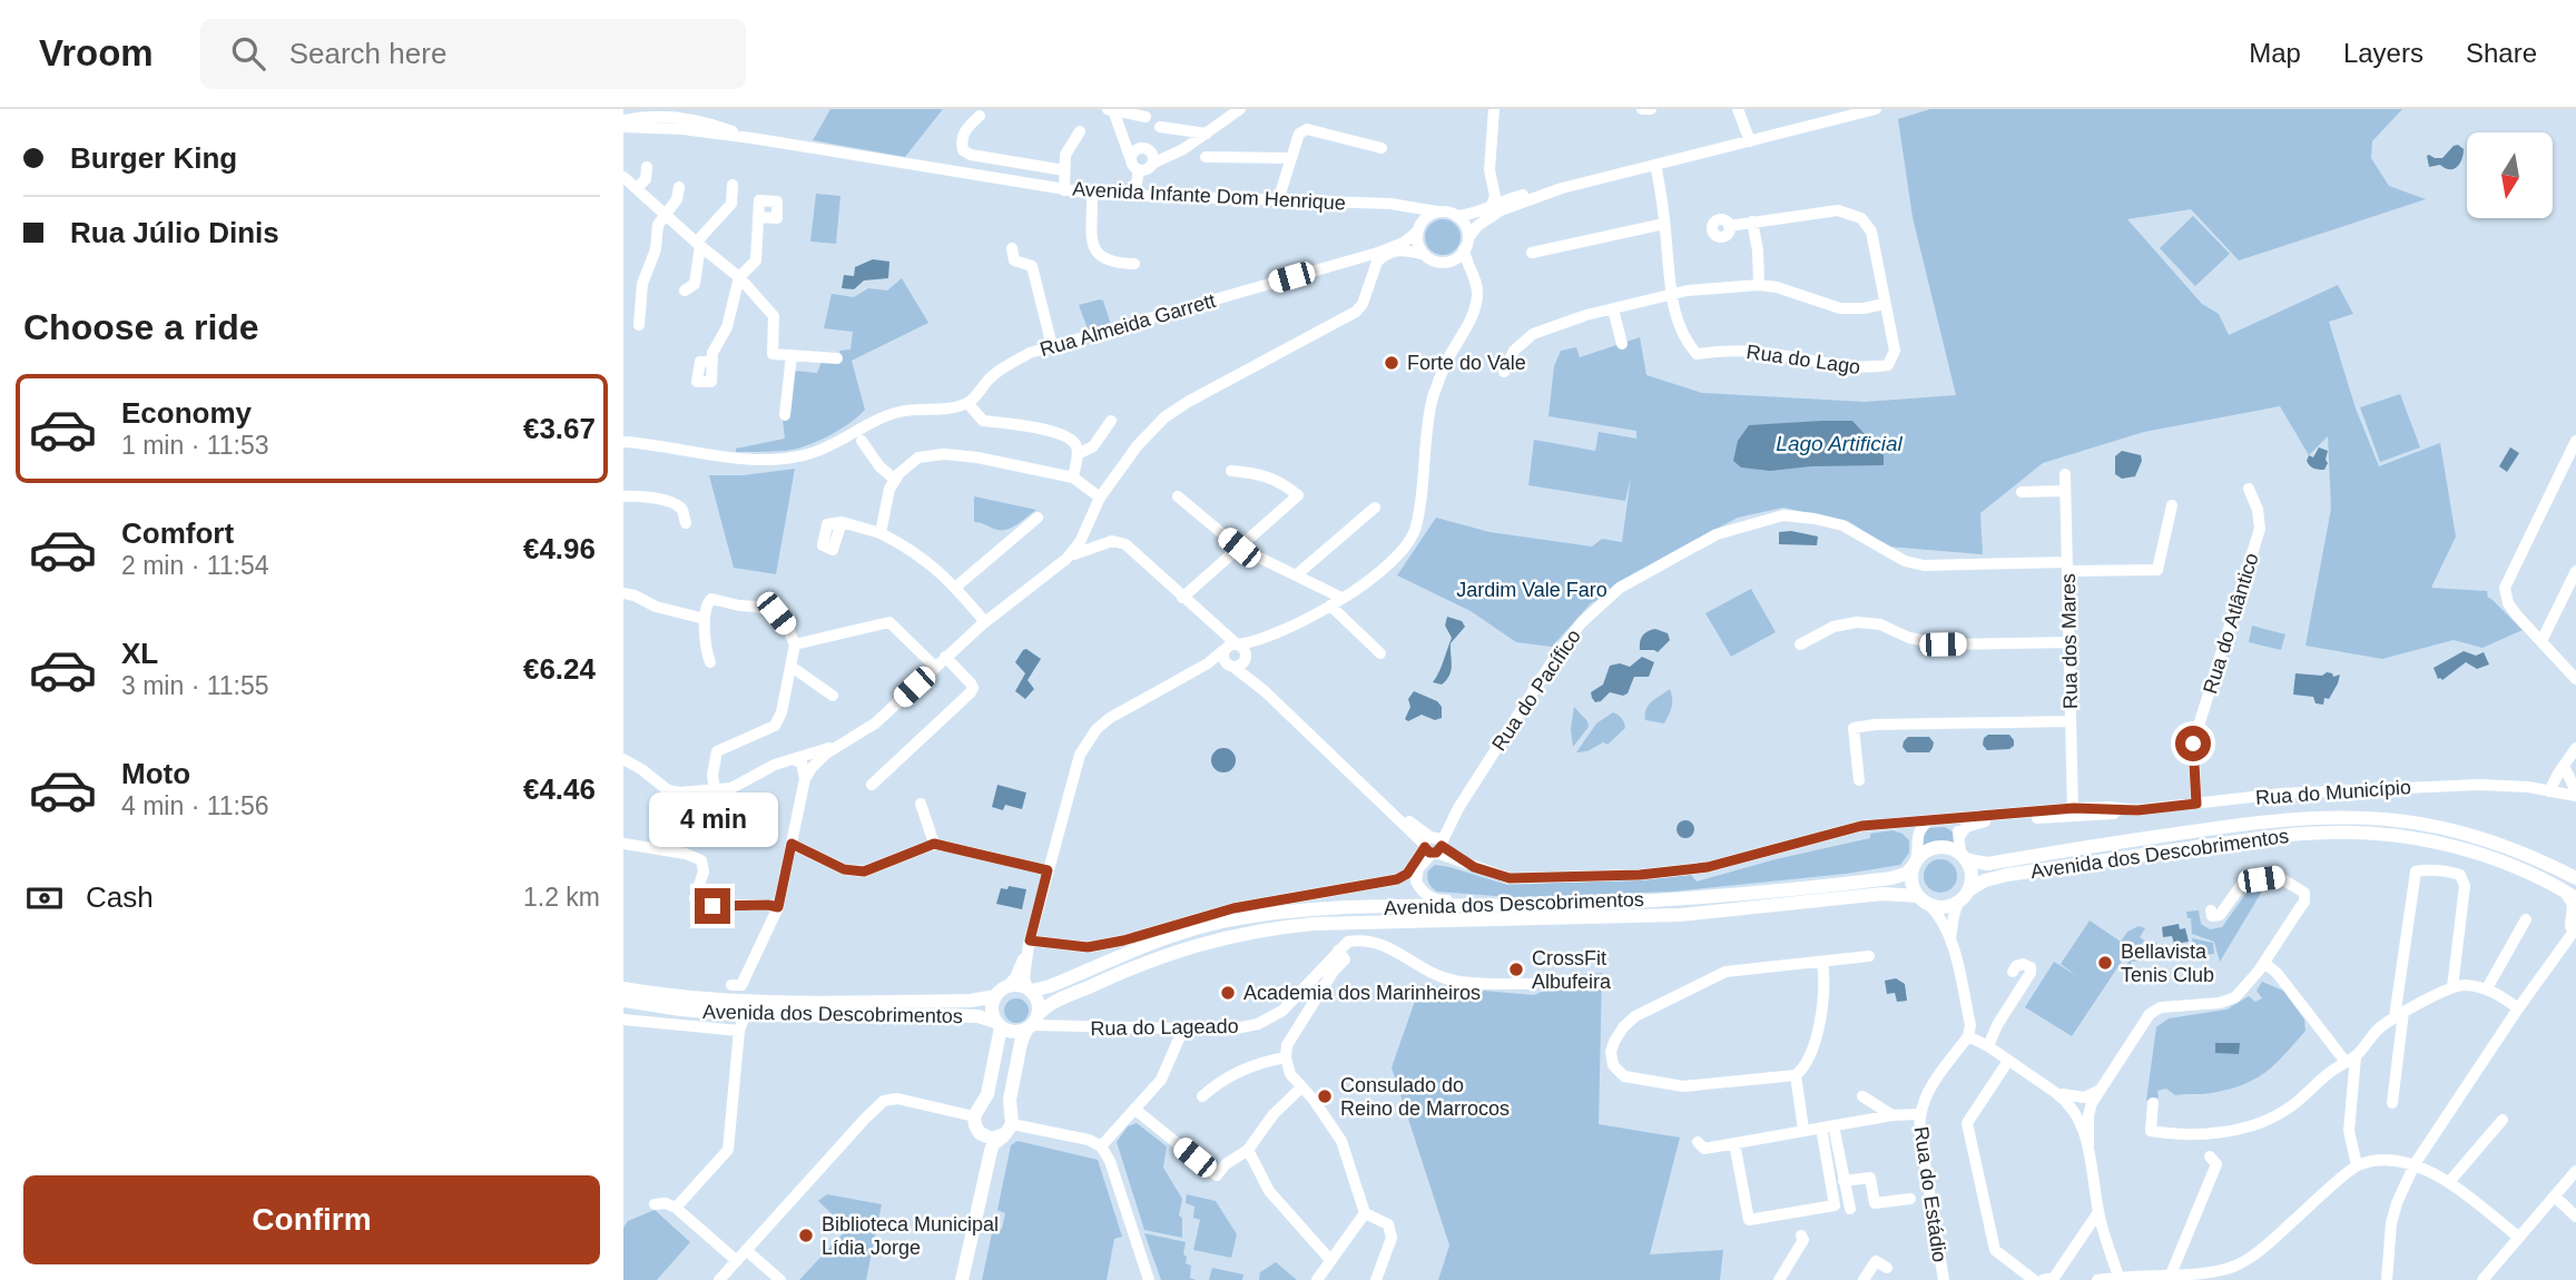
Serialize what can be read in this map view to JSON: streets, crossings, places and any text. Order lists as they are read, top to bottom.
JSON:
{
  "streets": {
    "main road": ["Avenida dos Descobrimentos"],
    "street": [
      "Avenida Infante Dom Henrique",
      "Rua Almeida Garrett",
      "Rua do Lago",
      "Rua do Atlântico",
      "Rua dos Mares",
      "Rua do Pacífico",
      "Rua do Município",
      "Rua do Lageado",
      "Rua do Estádio"
    ]
  },
  "crossings": [
    ["Avenida Infante Dom Henrique", "Rua Almeida Garrett"],
    ["Rua do Atlântico", "Rua do Município"],
    ["Rua dos Mares", "Rua do Pacífico"],
    ["Rua dos Mares", "Rua do Município"],
    ["Rua do Pacífico", "Rua do Município"],
    ["Avenida dos Descobrimentos", "Rua do Lageado"]
  ],
  "water": ["Lago Artificial"],
  "parks": ["Jardim Vale Faro"],
  "places": [
    "Forte do Vale",
    "Bellavista Tenis Club",
    "CrossFit Albufeira",
    "Academia dos Marinheiros",
    "Consulado do Reino de Marrocos",
    "Biblioteca Municipal Lídia Jorge"
  ],
  "north": "bottom",
  "page": {
    "header": "Vroom",
    "search": "Search here",
    "nav": ["Map", "Layers", "Share"],
    "banner": ["Burger King", "Rua Júlio Dinis"],
    "heading": "Choose a ride",
    "list": [
      {
        "name": "Economy",
        "note": "1 min · 11:53",
        "value": "€3.67"
      },
      {
        "name": "Comfort",
        "note": "2 min · 11:54",
        "value": "€4.96"
      },
      {
        "name": "XL",
        "note": "3 min · 11:55",
        "value": "€6.24"
      },
      {
        "name": "Moto",
        "note": "4 min · 11:56",
        "value": "€4.46"
      }
    ],
    "bubble": "4 min",
    "pay": ["Cash", "1.2 km"],
    "buttons": "Confirm"
  }
}
